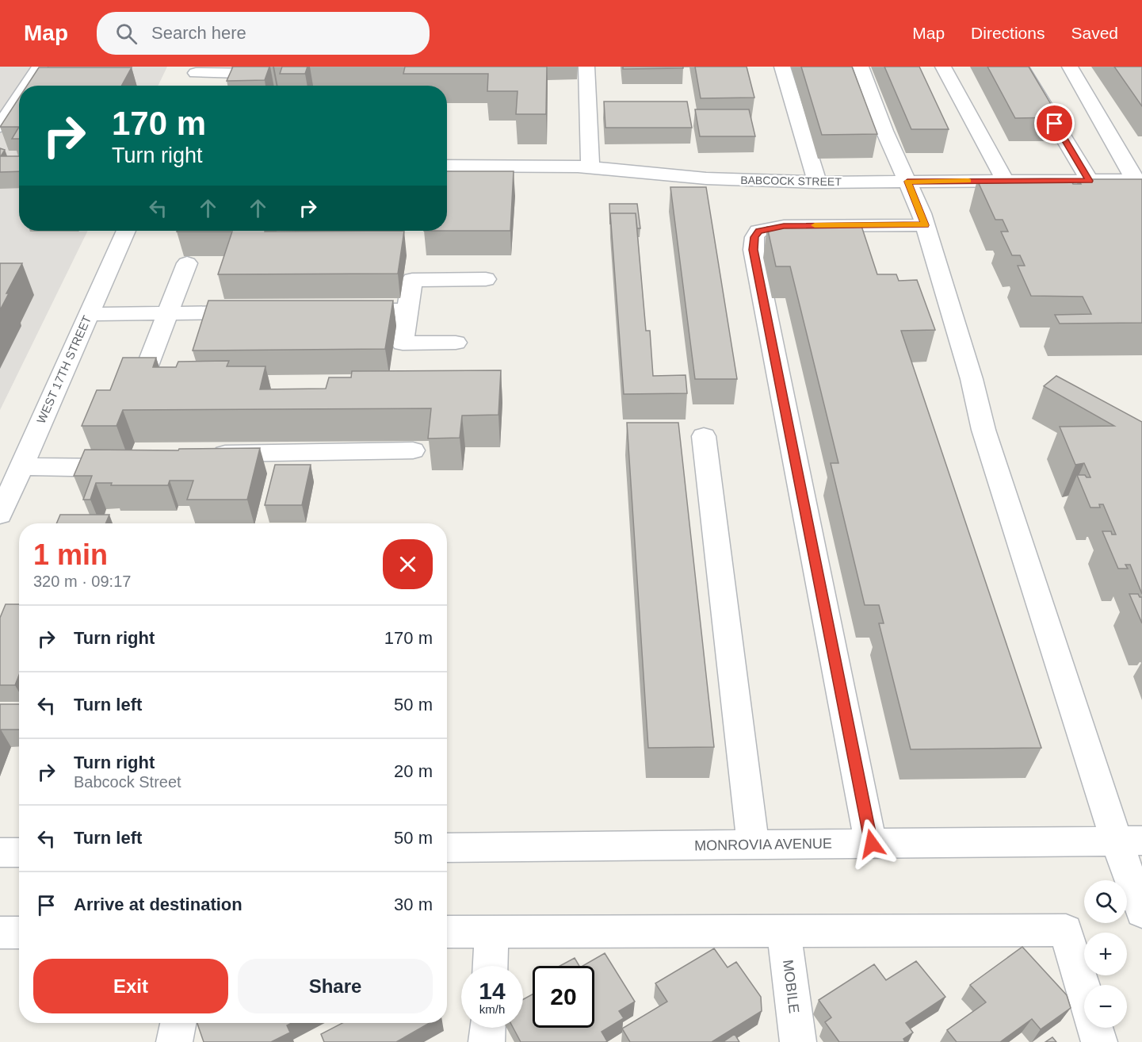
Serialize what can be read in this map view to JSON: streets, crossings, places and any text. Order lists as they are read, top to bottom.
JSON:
{
  "streets": {
    "street": [
      "BABCOCK STREET",
      "WEST 17TH STREET",
      "MONROVIA AVENUE",
      "MOBILE"
    ]
  },
  "page": {
    "header": "Map",
    "search": "Search here",
    "nav": ["Map", "Directions", "Saved"],
    "turn": ["170 m", "Turn right"],
    "heading": ["1 min", "320 m · 09:17"],
    "list": [
      {
        "name": "Turn right",
        "value": "170 m"
      },
      {
        "name": "Turn left",
        "value": "50 m"
      },
      {
        "name": "Turn right",
        "note": "Babcock Street",
        "value": "20 m"
      },
      {
        "name": "Turn left",
        "value": "50 m"
      },
      {
        "name": "Arrive at destination",
        "value": "30 m"
      }
    ],
    "map_buttons": ["+", "−"],
    "buttons": ["Exit", "Share"],
    "speed": "14 km/h",
    "limit": "20"
  }
}
